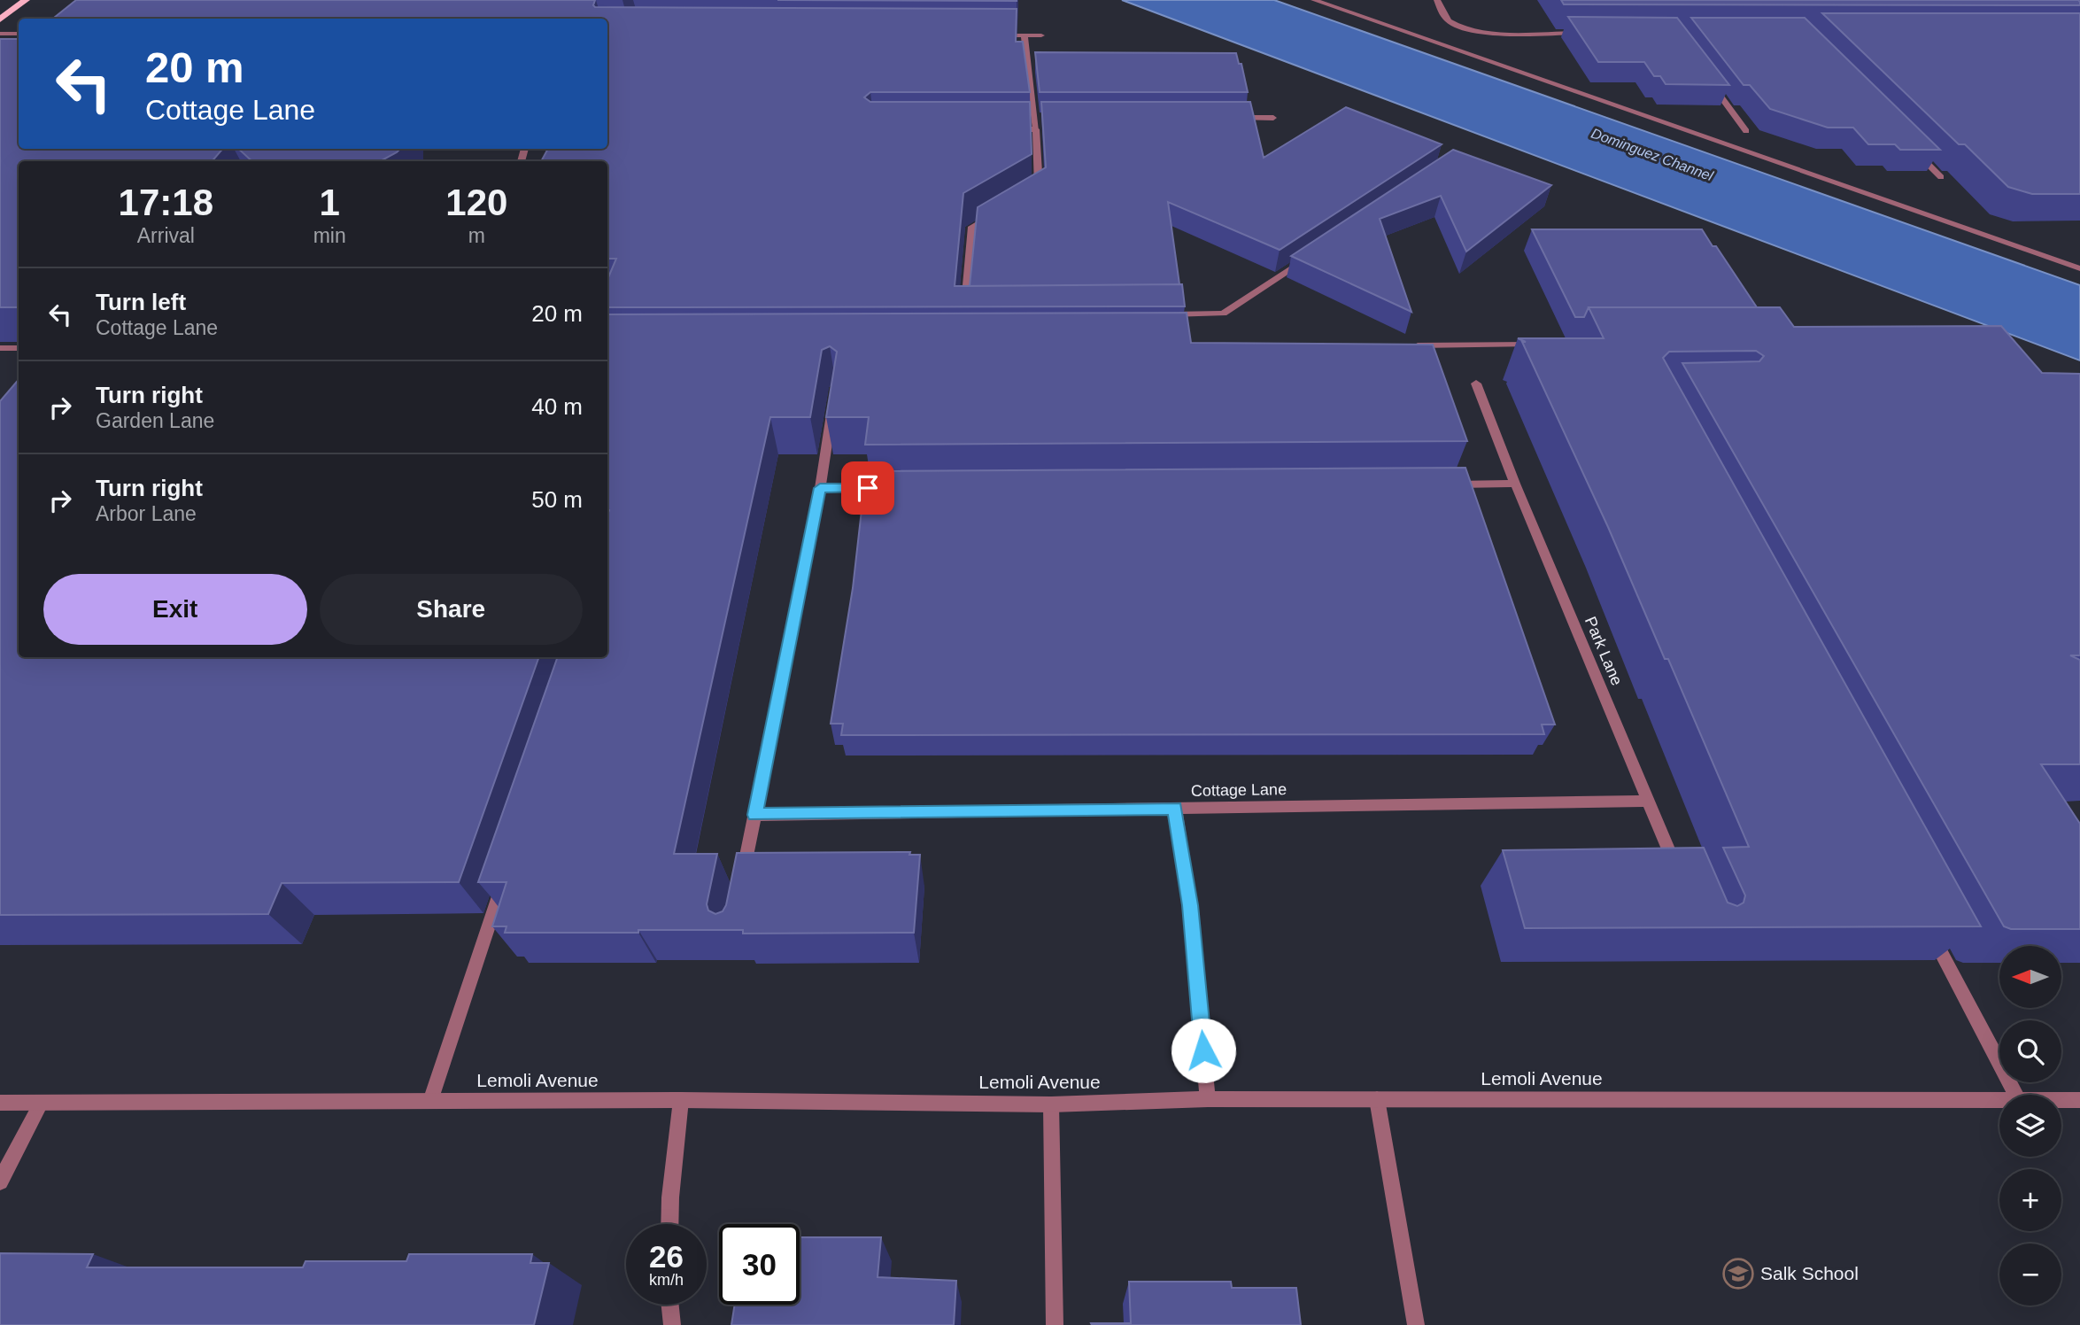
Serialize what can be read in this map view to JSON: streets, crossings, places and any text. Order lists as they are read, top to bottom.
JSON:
{
  "streets": {
    "street": ["Park Lane", "Cottage Lane", "Lemoli Avenue"]
  },
  "crossings": [
    ["Park Lane", "Cottage Lane"]
  ],
  "water": ["Dominguez Channel"],
  "places": {
    "school or university": ["Salk School"]
  },
  "north": "left",
  "page": {
    "turn": ["20 m", "Cottage Lane"],
    "eta": [
      "17:18",
      "Arrival",
      "1",
      "min",
      "120",
      "m"
    ],
    "list": [
      {
        "name": "Turn left",
        "note": "Cottage Lane",
        "value": "20 m"
      },
      {
        "name": "Turn right",
        "note": "Garden Lane",
        "value": "40 m"
      },
      {
        "name": "Turn right",
        "note": "Arbor Lane",
        "value": "50 m"
      }
    ],
    "buttons": ["Exit", "Share"],
    "map_buttons": ["+", "−"],
    "speed": "26 km/h",
    "limit": "30"
  }
}
